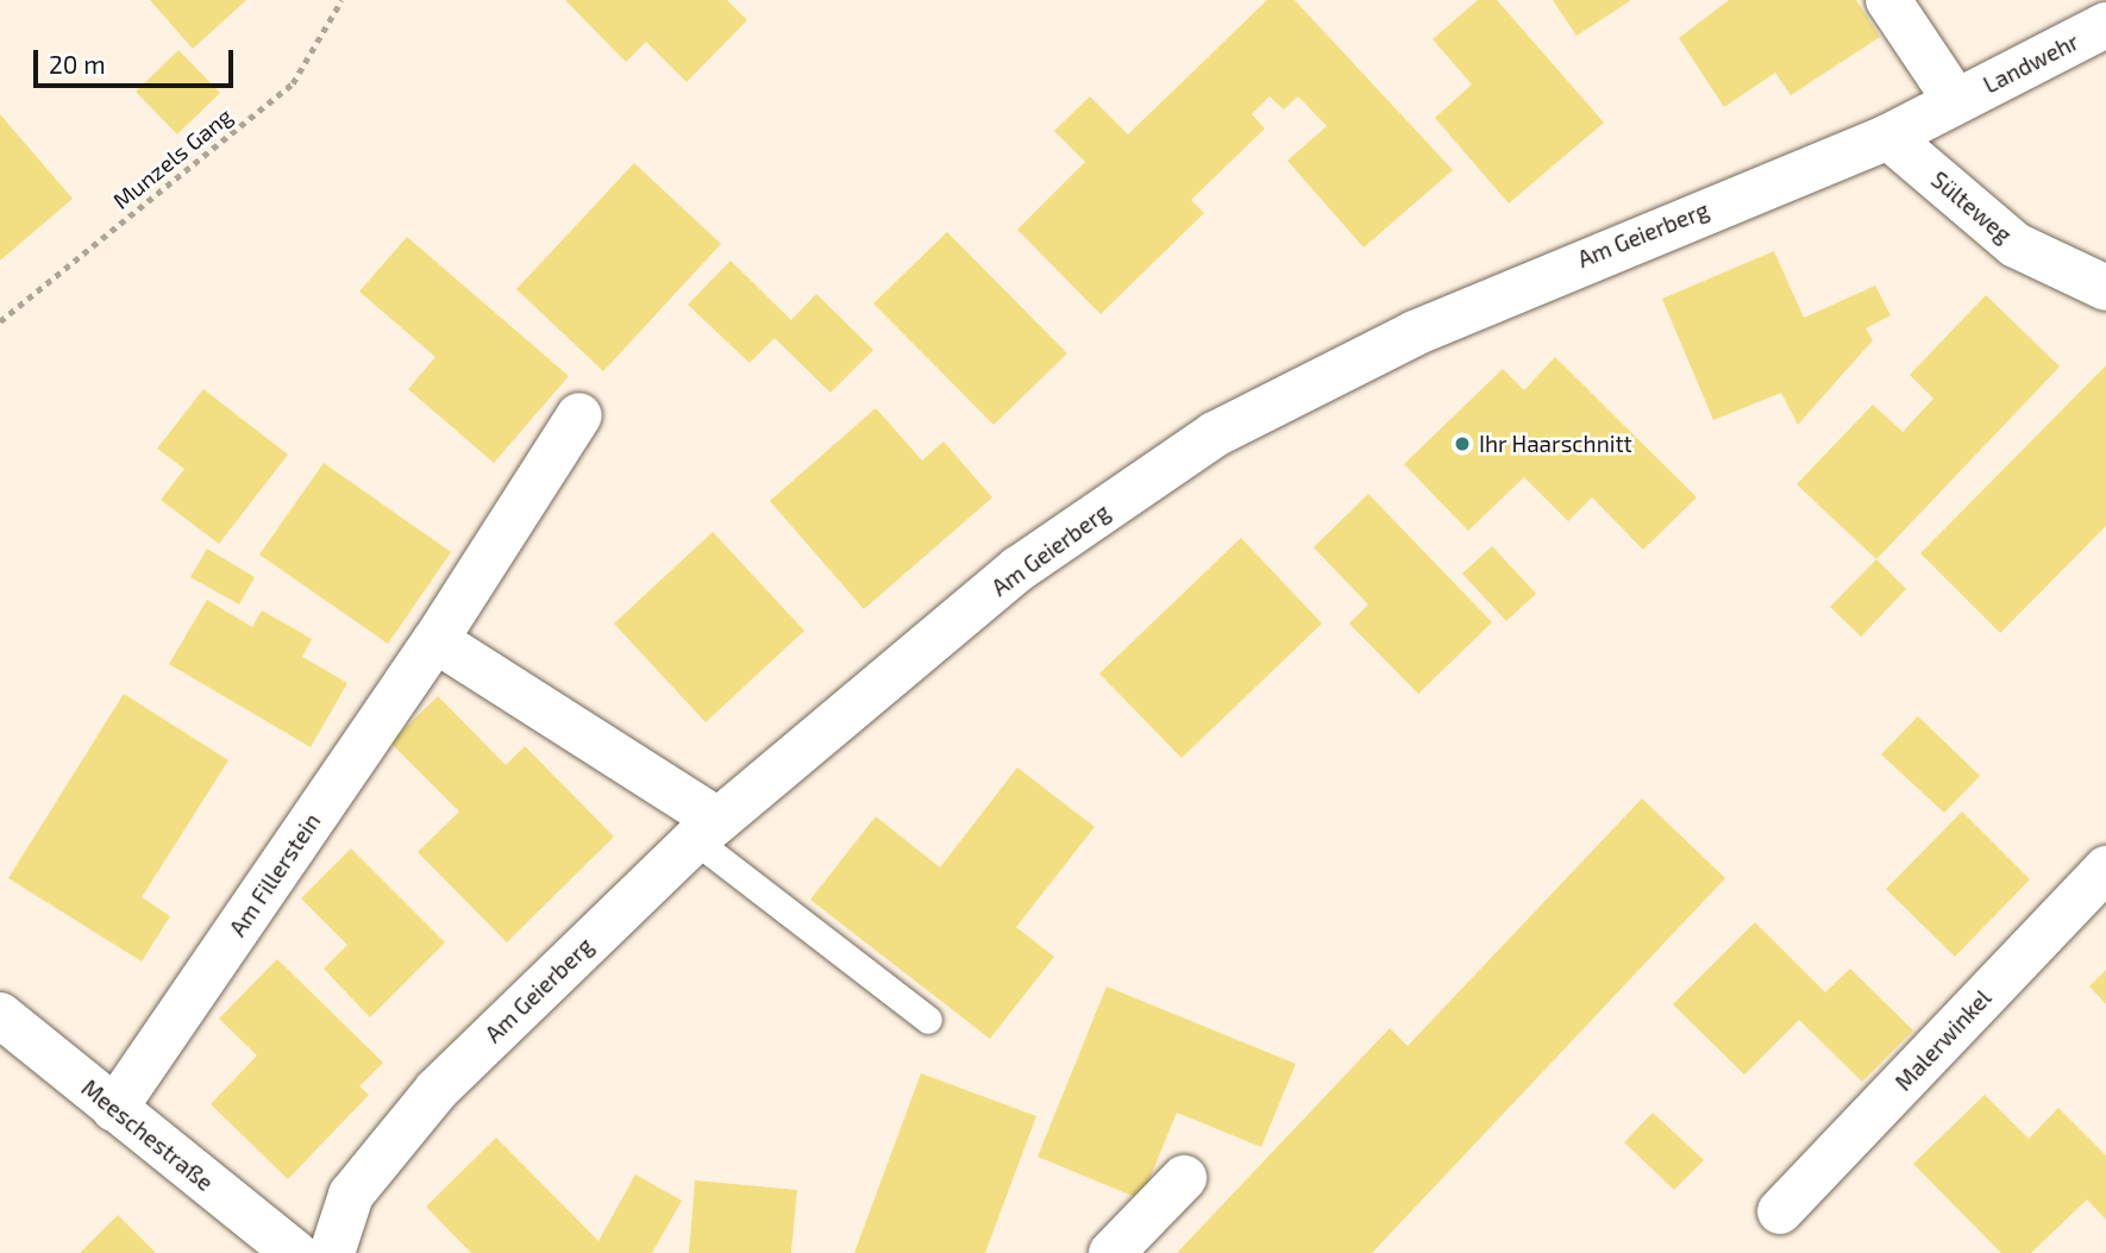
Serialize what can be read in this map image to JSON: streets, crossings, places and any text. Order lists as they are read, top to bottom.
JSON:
{
  "streets": {
    "street": [
      "Landwehr",
      "Sülteweg",
      "Am Geierberg",
      "Am Fillerstein",
      "Malerwinkel",
      "Meeschestraße"
    ],
    "path": ["Munzels Gang"]
  },
  "crossings": [
    ["Landwehr", "Am Geierberg"],
    ["Sülteweg", "Am Geierberg"],
    ["Am Fillerstein", "Meeschestraße"]
  ],
  "places": ["Ihr Haarschnitt"],
  "scale_bar": "20 m"
}
